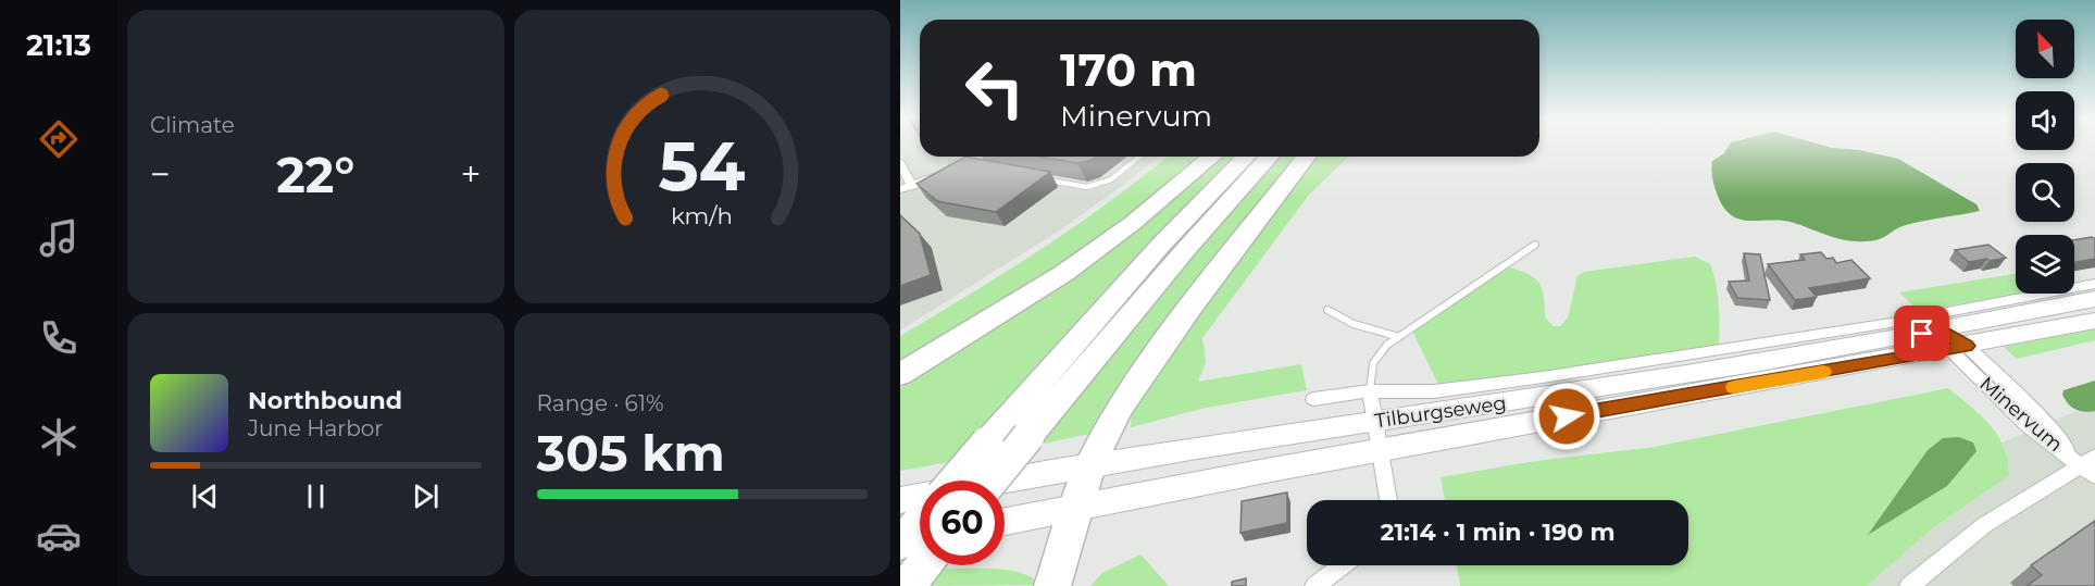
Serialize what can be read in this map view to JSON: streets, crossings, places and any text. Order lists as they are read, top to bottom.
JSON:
{
  "streets": {
    "main road": ["Tilburgseweg"],
    "street": ["Minervum"]
  },
  "crossings": [
    ["Tilburgseweg", "Minervum"]
  ],
  "north": "top left",
  "page": {
    "tabs": "21:13",
    "tile": [
      "Climate",
      ["Range · 61%", "305 km"]
    ],
    "turn": ["170 m", "Minervum"],
    "heat": ["−", "22°", "+"],
    "song": ["Northbound", "June Harbor"],
    "limit": "60",
    "trip": "21:14 · 1 min · 190 m",
    "gauge": ["54", "km/h"]
  }
}
